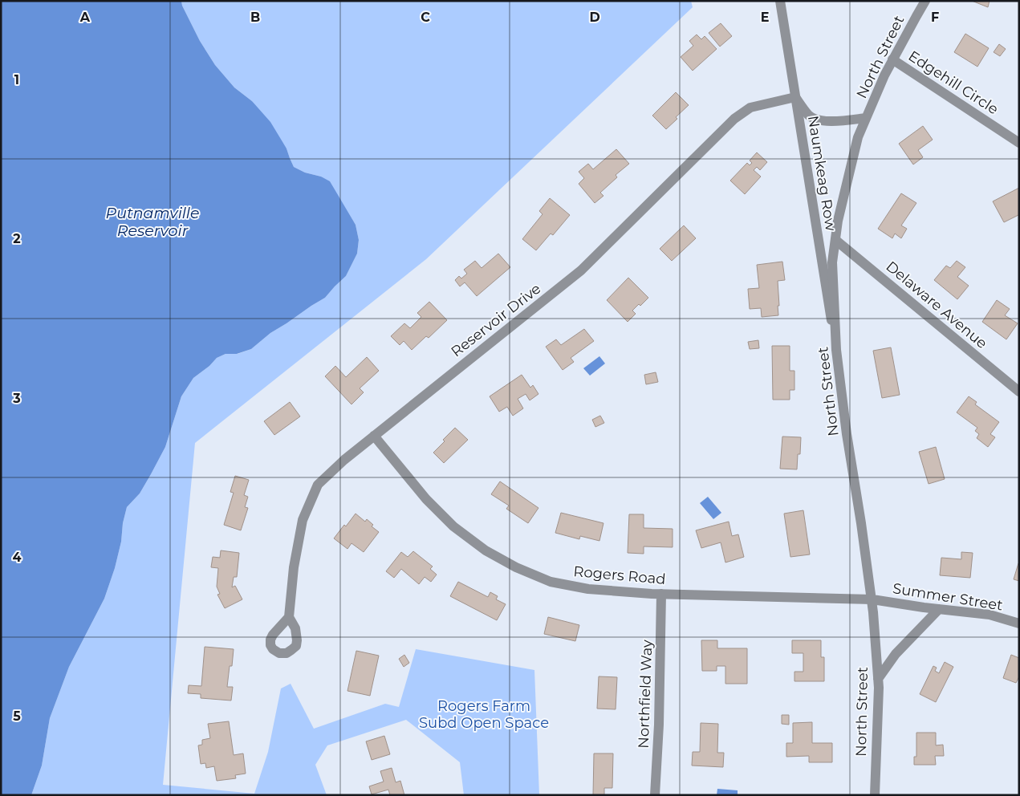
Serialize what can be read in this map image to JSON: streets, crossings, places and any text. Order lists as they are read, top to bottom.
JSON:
{
  "streets": {
    "street": [
      "North Street",
      "Edgehill Circle",
      "Naumkeag Row",
      "Delaware Avenue",
      "Reservoir Drive",
      "Rogers Road",
      "Summer Street",
      "Northfield Way"
    ]
  },
  "crossings": [
    ["North Street", "Edgehill Circle"],
    ["North Street", "Naumkeag Row"],
    ["North Street", "Delaware Avenue"],
    ["North Street", "Rogers Road"],
    ["North Street", "Summer Street"],
    ["Naumkeag Row", "Reservoir Drive"],
    ["Reservoir Drive", "Rogers Road"],
    ["Rogers Road", "Summer Street"],
    ["Rogers Road", "Northfield Way"]
  ],
  "water": ["Putnamville Reservoir"],
  "parks": ["Rogers Farm Subd Open Space"],
  "grid": {
    "columns": [
      "A",
      "B",
      "C",
      "D",
      "E",
      "F"
    ],
    "rows": [
      "1",
      "2",
      "3",
      "4",
      "5"
    ]
  }
}
